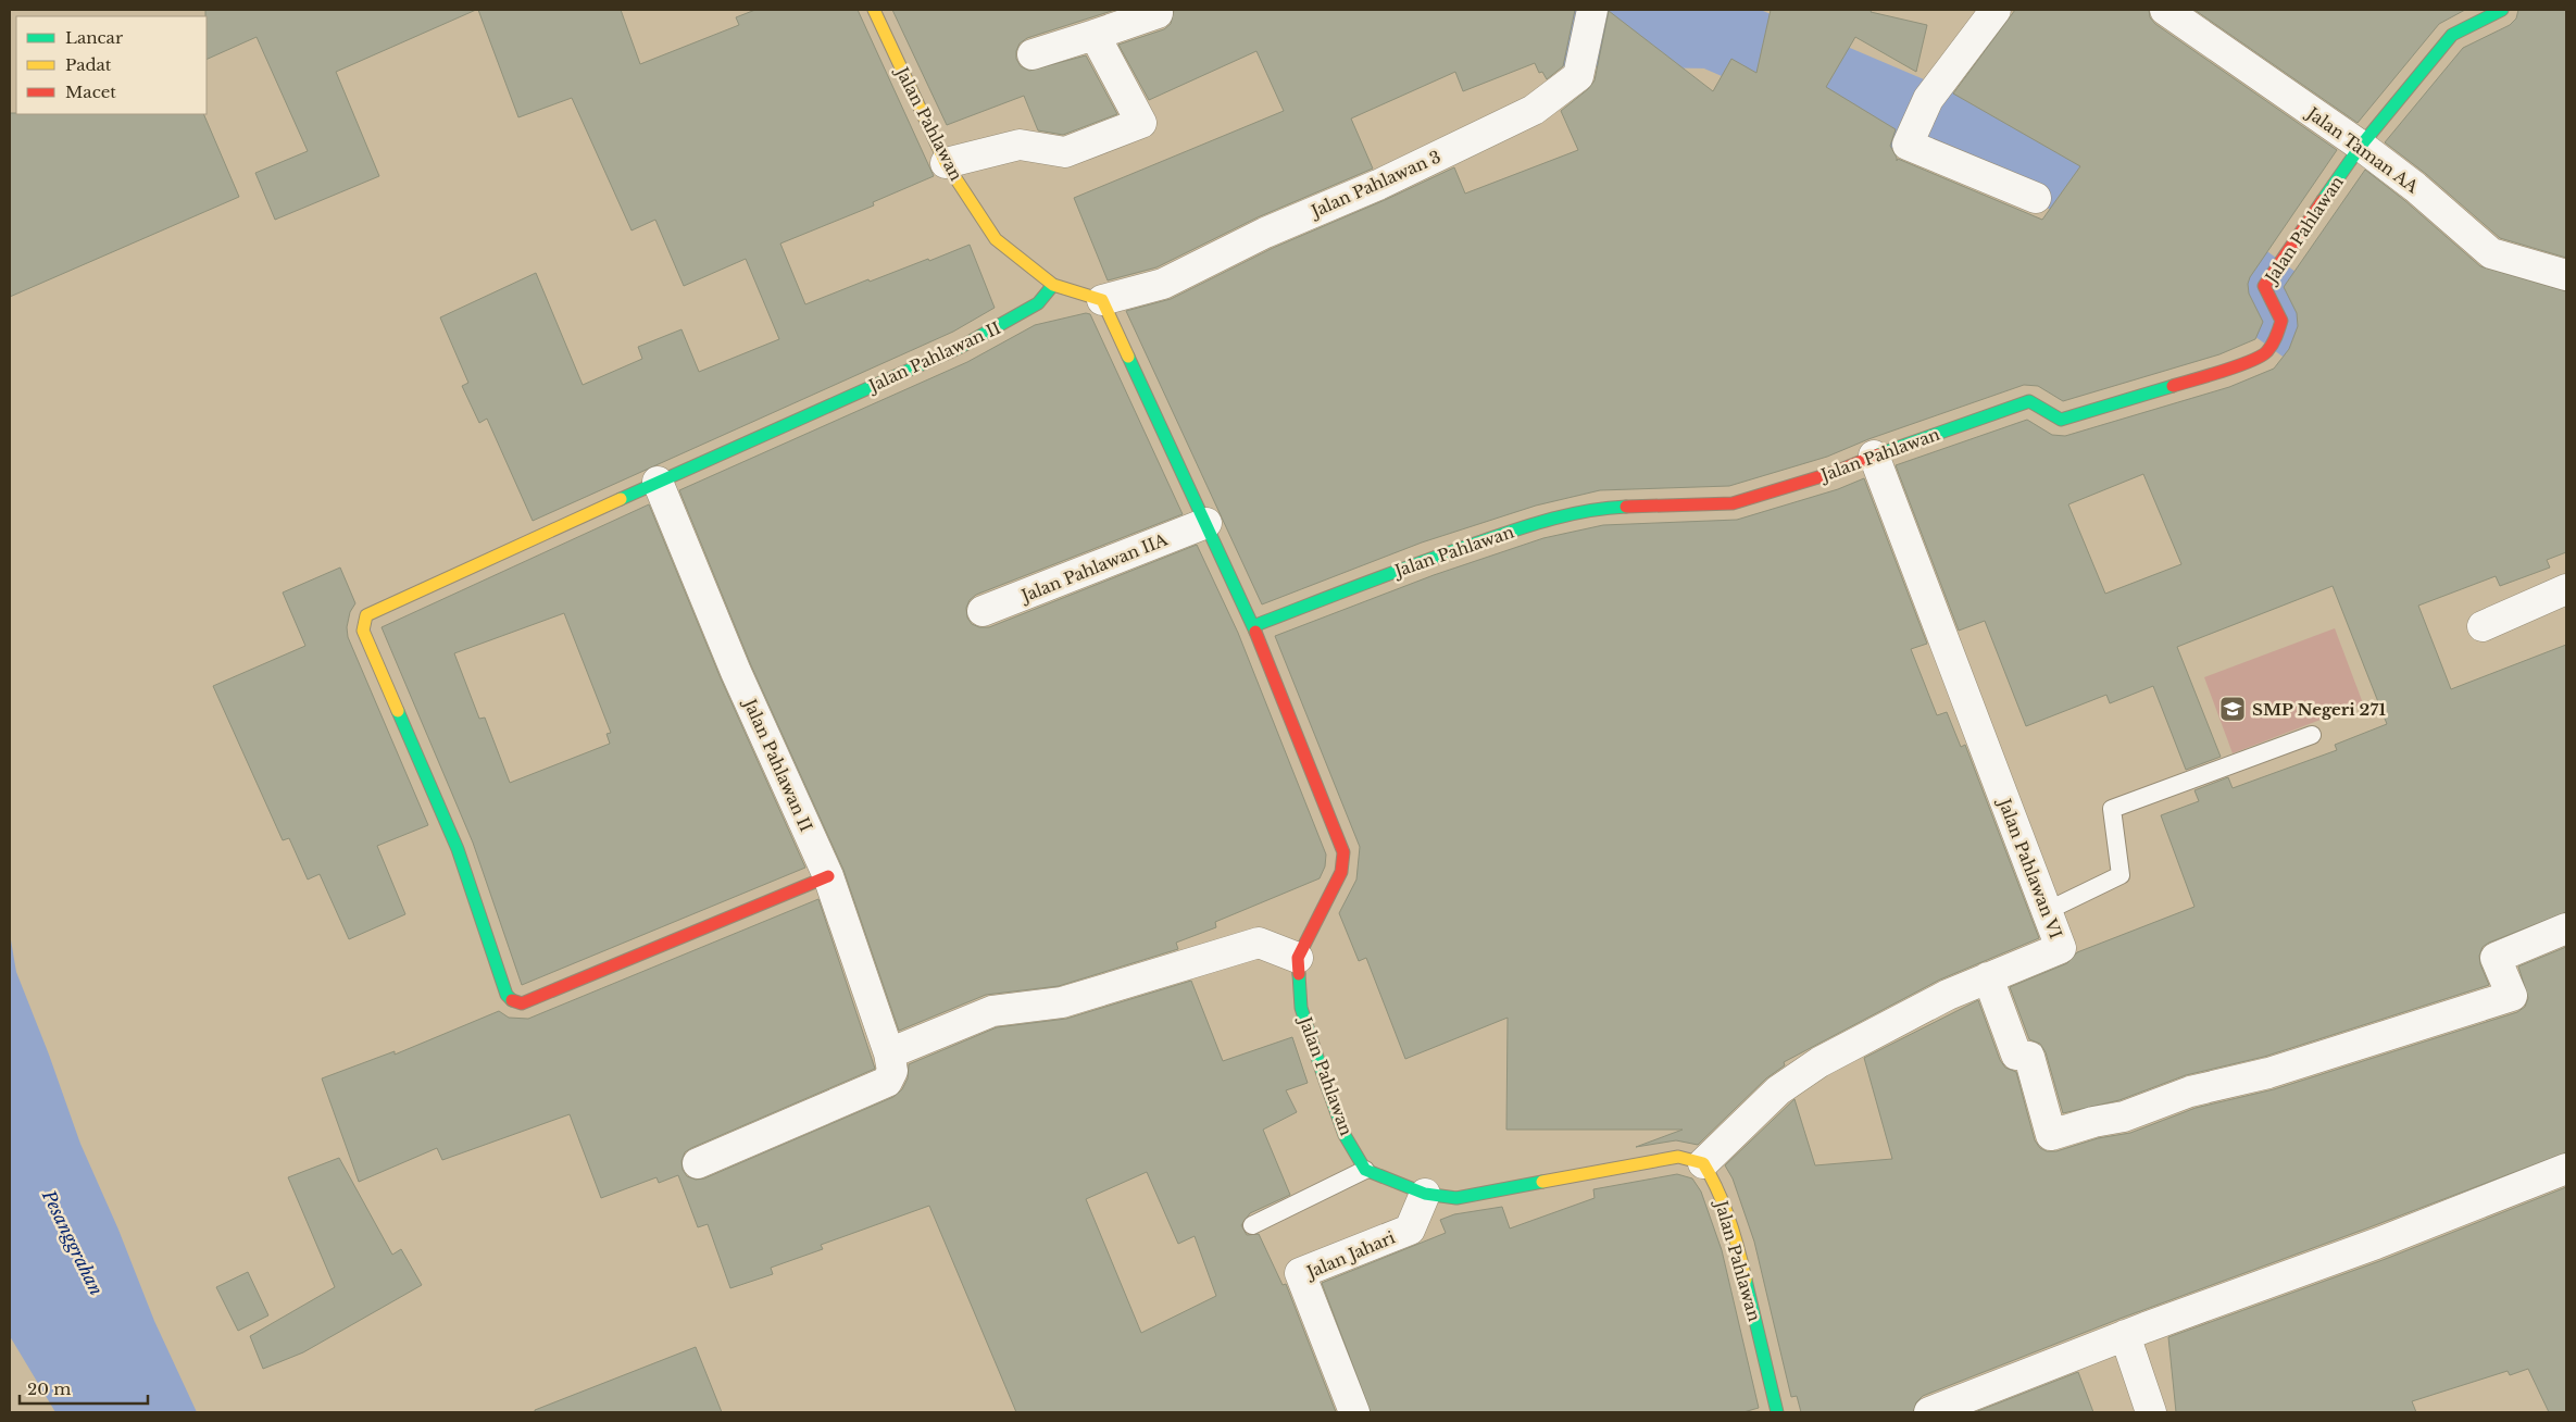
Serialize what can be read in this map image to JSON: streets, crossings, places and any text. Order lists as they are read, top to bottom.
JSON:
{
  "streets": {
    "street": [
      "Jalan Pahlawan",
      "Jalan Taman AA",
      "Jalan Pahlawan 3",
      "Jalan Pahlawan II",
      "Jalan Pahlawan IIA",
      "Jalan Pahlawan VI",
      "Jalan Jahari"
    ]
  },
  "crossings": [
    ["Jalan Pahlawan", "Jalan Taman AA"],
    ["Jalan Pahlawan", "Jalan Pahlawan 3"],
    ["Jalan Pahlawan", "Jalan Pahlawan II"],
    ["Jalan Pahlawan", "Jalan Pahlawan VI"]
  ],
  "water": ["Pesanggrahan"],
  "places": {
    "school or university": ["SMP Negeri 271"]
  },
  "legend": ["Lancar", "Padat", "Macet"],
  "scale_bar": "20 m"
}
